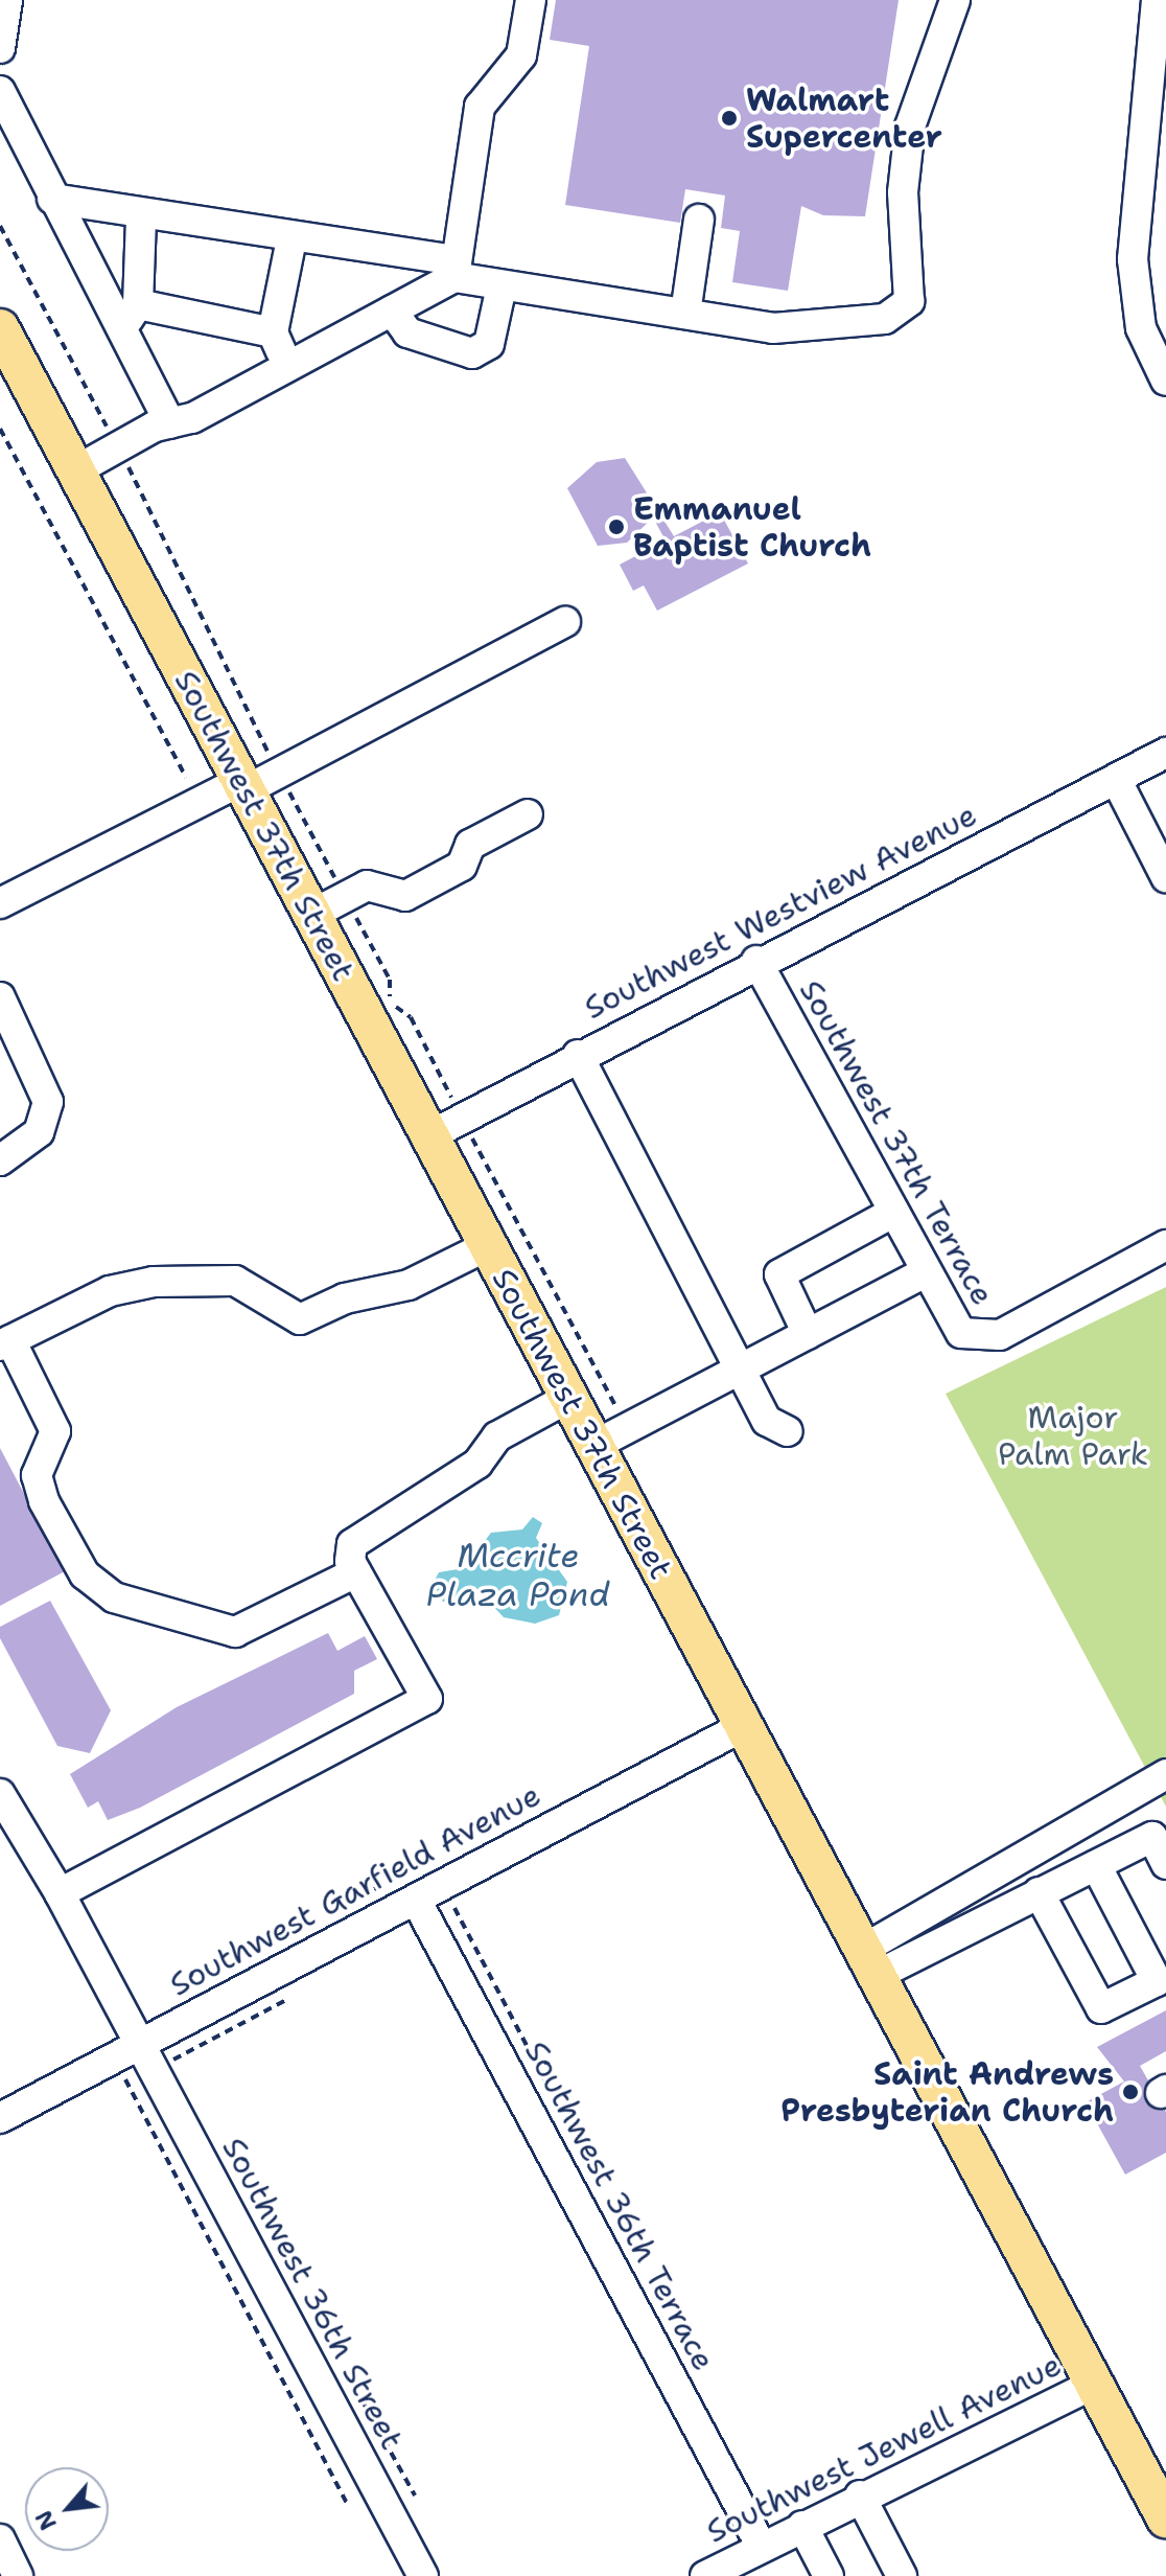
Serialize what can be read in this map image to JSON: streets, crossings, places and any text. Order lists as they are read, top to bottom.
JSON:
{
  "streets": {
    "main road": ["Southwest 37th Street"],
    "street": [
      "Southwest Westview Avenue",
      "Southwest 37th Terrace",
      "Southwest Garfield Avenue",
      "Southwest 36th Terrace",
      "Southwest 36th Street",
      "Southwest Jewell Avenue"
    ]
  },
  "crossings": [
    ["Southwest 37th Street", "Southwest Westview Avenue"],
    ["Southwest 37th Street", "Southwest Garfield Avenue"],
    ["Southwest 37th Street", "Southwest Jewell Avenue"],
    ["Southwest Westview Avenue", "Southwest 37th Terrace"],
    ["Southwest Garfield Avenue", "Southwest 36th Terrace"],
    ["Southwest Garfield Avenue", "Southwest 36th Street"],
    ["Southwest 36th Terrace", "Southwest Jewell Avenue"]
  ],
  "water": ["Mccrite Plaza Pond"],
  "parks": ["Major Palm Park"],
  "places": ["Walmart Supercenter", "Emmanuel Baptist Church", "Saint Andrews Presbyterian Church"],
  "north": "bottom left"
}
